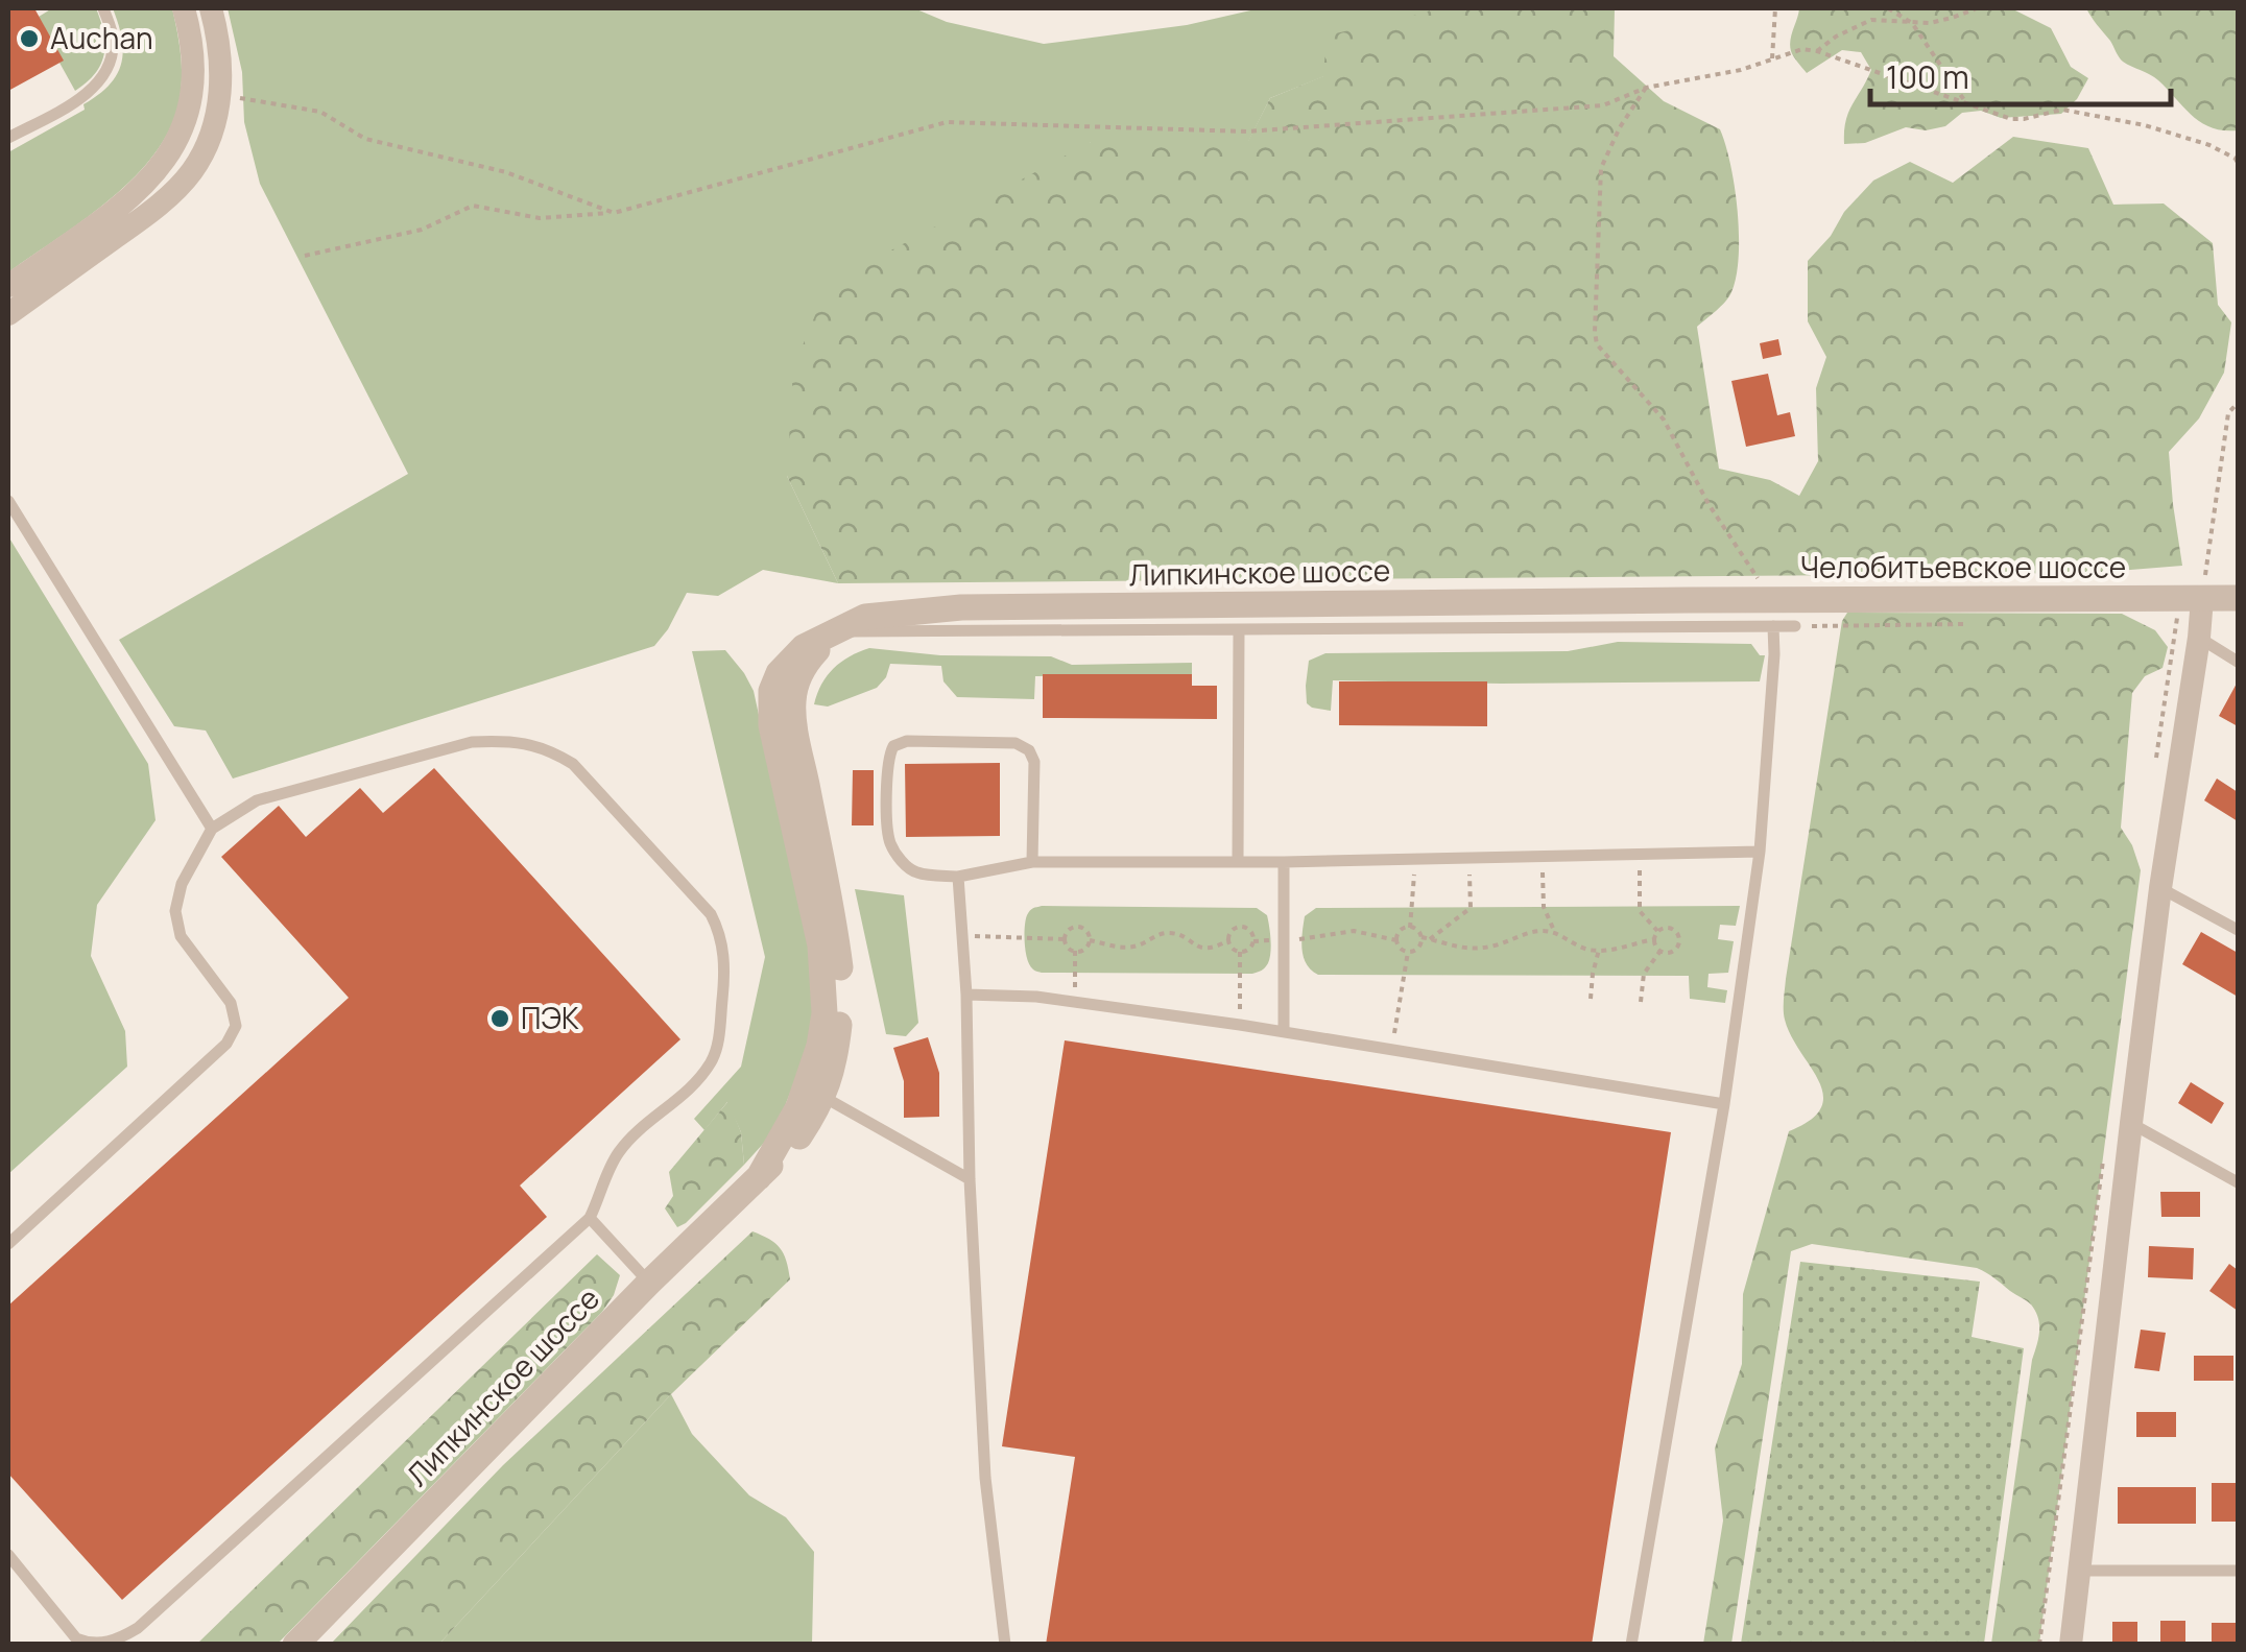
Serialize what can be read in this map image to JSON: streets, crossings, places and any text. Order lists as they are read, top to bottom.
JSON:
{
  "streets": {
    "street": ["Челобитьевское шоссе", "Липкинское шоссе"]
  },
  "crossings": [
    ["Челобитьевское шоссе", "Липкинское шоссе"]
  ],
  "places": ["Auchan", "ПЭК"],
  "scale_bar": "100 m"
}
